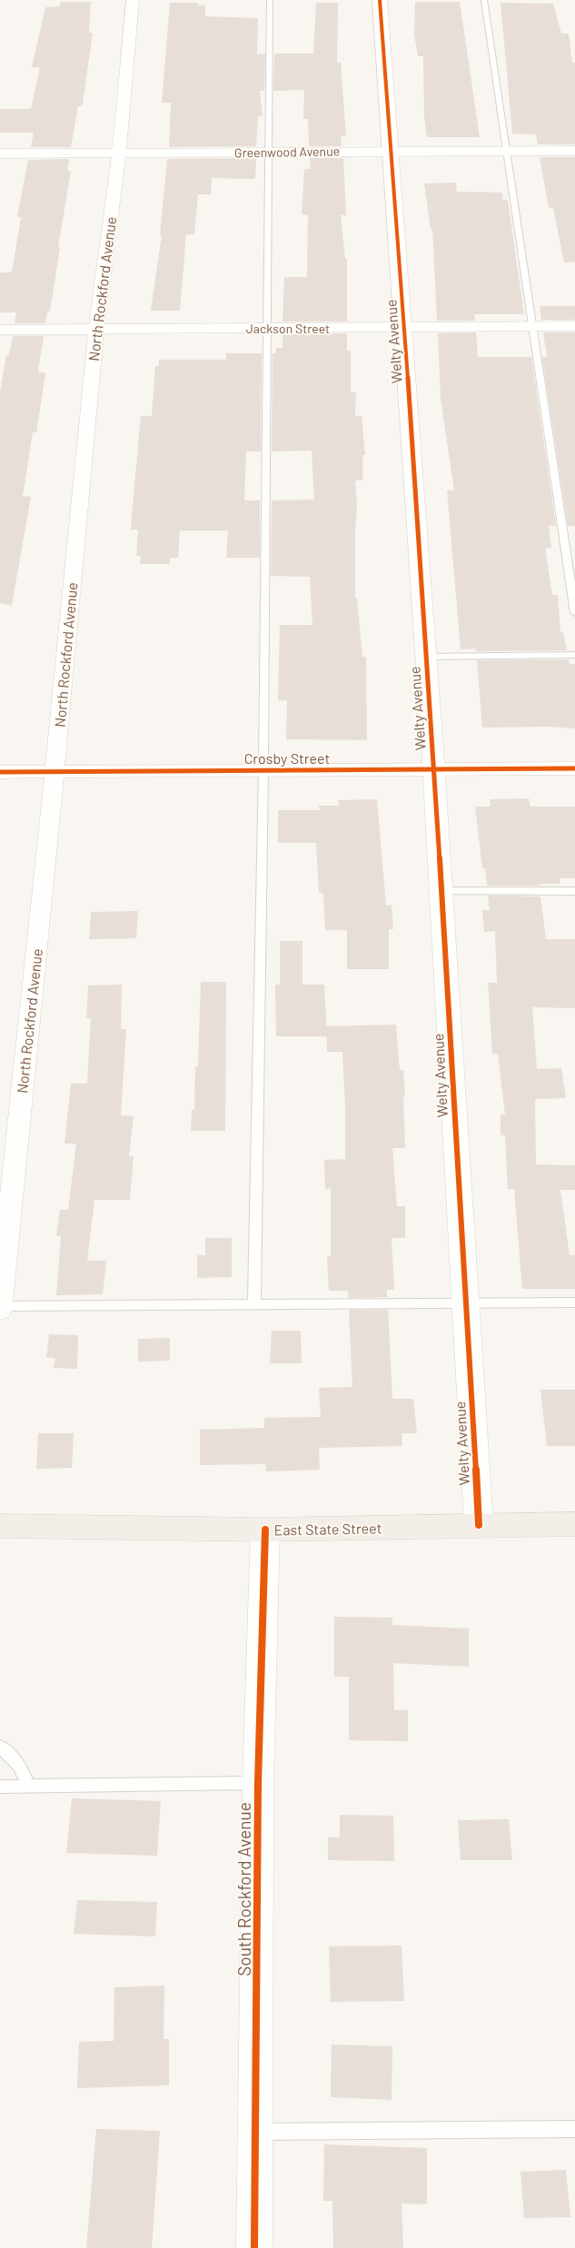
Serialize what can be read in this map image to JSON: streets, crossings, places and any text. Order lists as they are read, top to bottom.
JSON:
{
  "streets": {
    "main road": ["East State Street"],
    "street": [
      "Greenwood Avenue",
      "North Rockford Avenue",
      "Jackson Street",
      "Welty Avenue",
      "Crosby Street",
      "South Rockford Avenue"
    ]
  },
  "crossings": [
    ["Greenwood Avenue", "North Rockford Avenue"],
    ["Greenwood Avenue", "Welty Avenue"],
    ["North Rockford Avenue", "Jackson Street"],
    ["North Rockford Avenue", "Crosby Street"],
    ["Jackson Street", "Welty Avenue"],
    ["Welty Avenue", "Crosby Street"],
    ["Welty Avenue", "East State Street"],
    ["East State Street", "South Rockford Avenue"]
  ]
}
